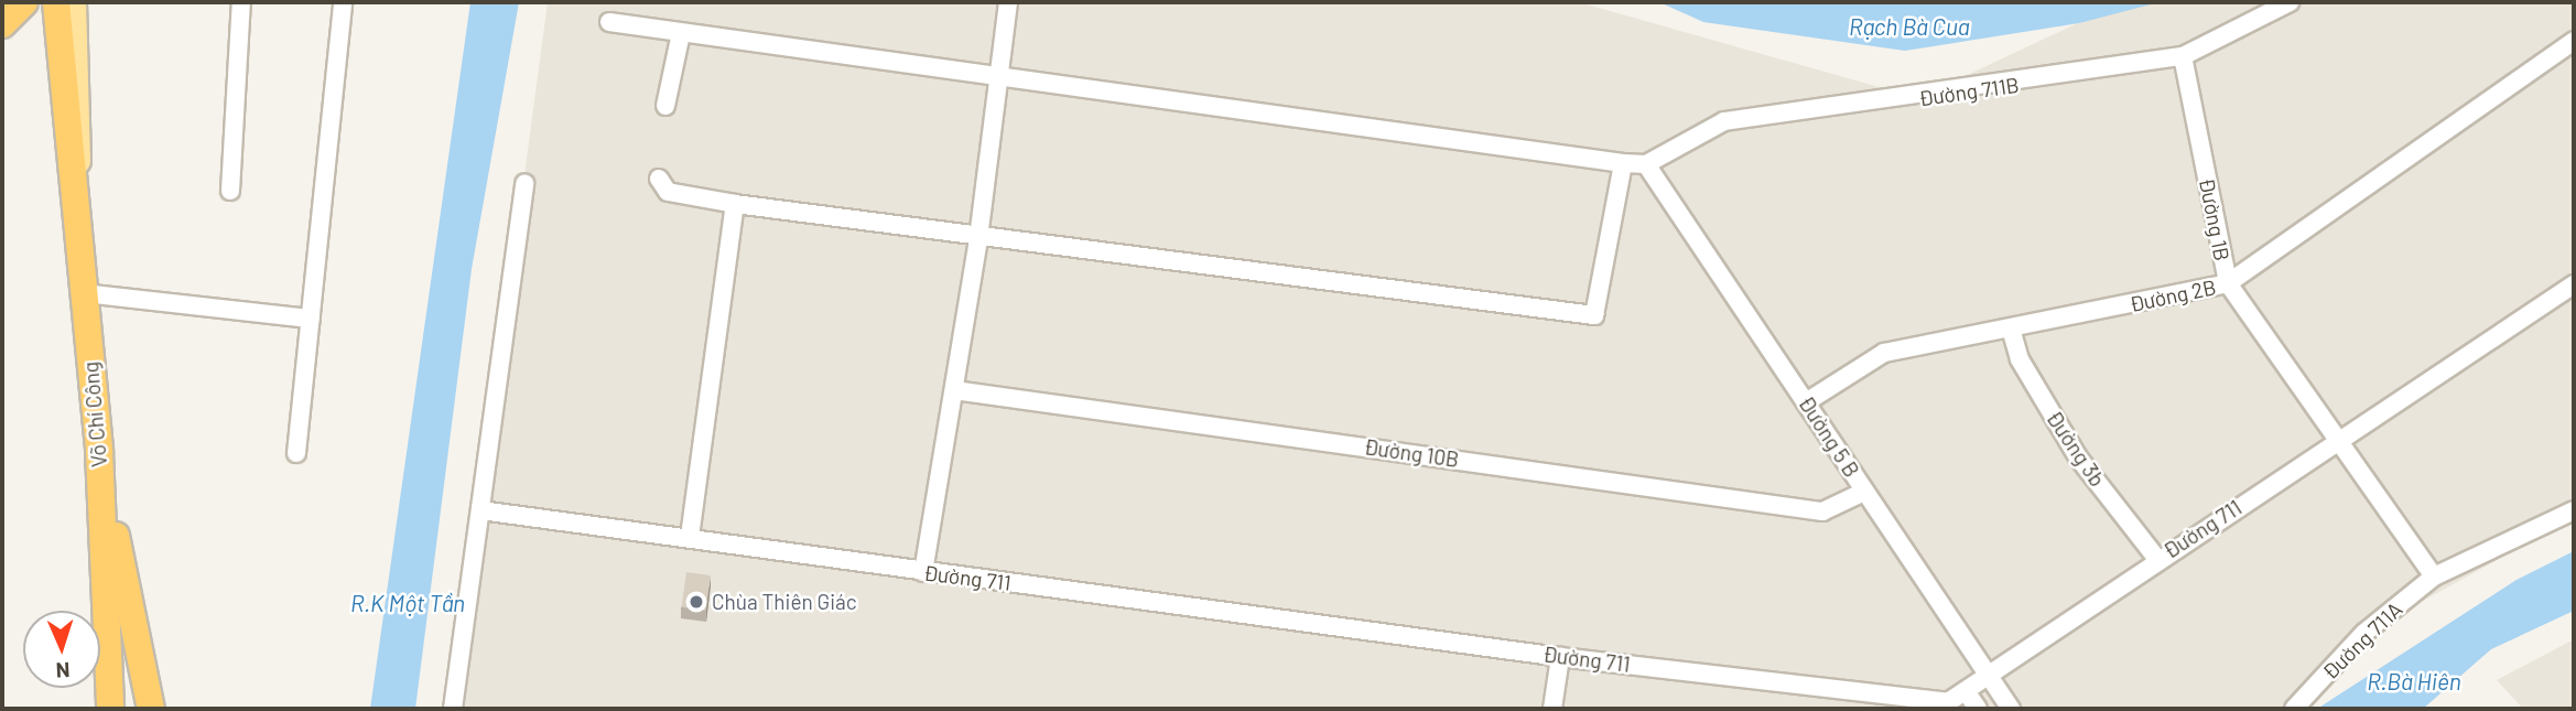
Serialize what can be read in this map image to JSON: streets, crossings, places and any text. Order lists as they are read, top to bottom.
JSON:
{
  "streets": {
    "highway": ["Võ Chí Công"],
    "street": [
      "Đường 711B",
      "Đường 1B",
      "Đường 2B",
      "Đường 5 B",
      "Đường 3b",
      "Đường 10B",
      "Đường 711",
      "Đường 711A"
    ]
  },
  "crossings": [
    ["Đường 711B", "Đường 1B"],
    ["Đường 711B", "Đường 5 B"],
    ["Đường 1B", "Đường 2B"],
    ["Đường 1B", "Đường 711"],
    ["Đường 1B", "Đường 711A"],
    ["Đường 2B", "Đường 5 B"],
    ["Đường 2B", "Đường 3b"],
    ["Đường 5 B", "Đường 10B"],
    ["Đường 5 B", "Đường 711"],
    ["Đường 3b", "Đường 711"]
  ],
  "water": ["Rạch Bà Cua", "R.K Một Tần", "R.Bà Hiên"],
  "places": ["Chùa Thiên Giác"],
  "north": "bottom"
}
